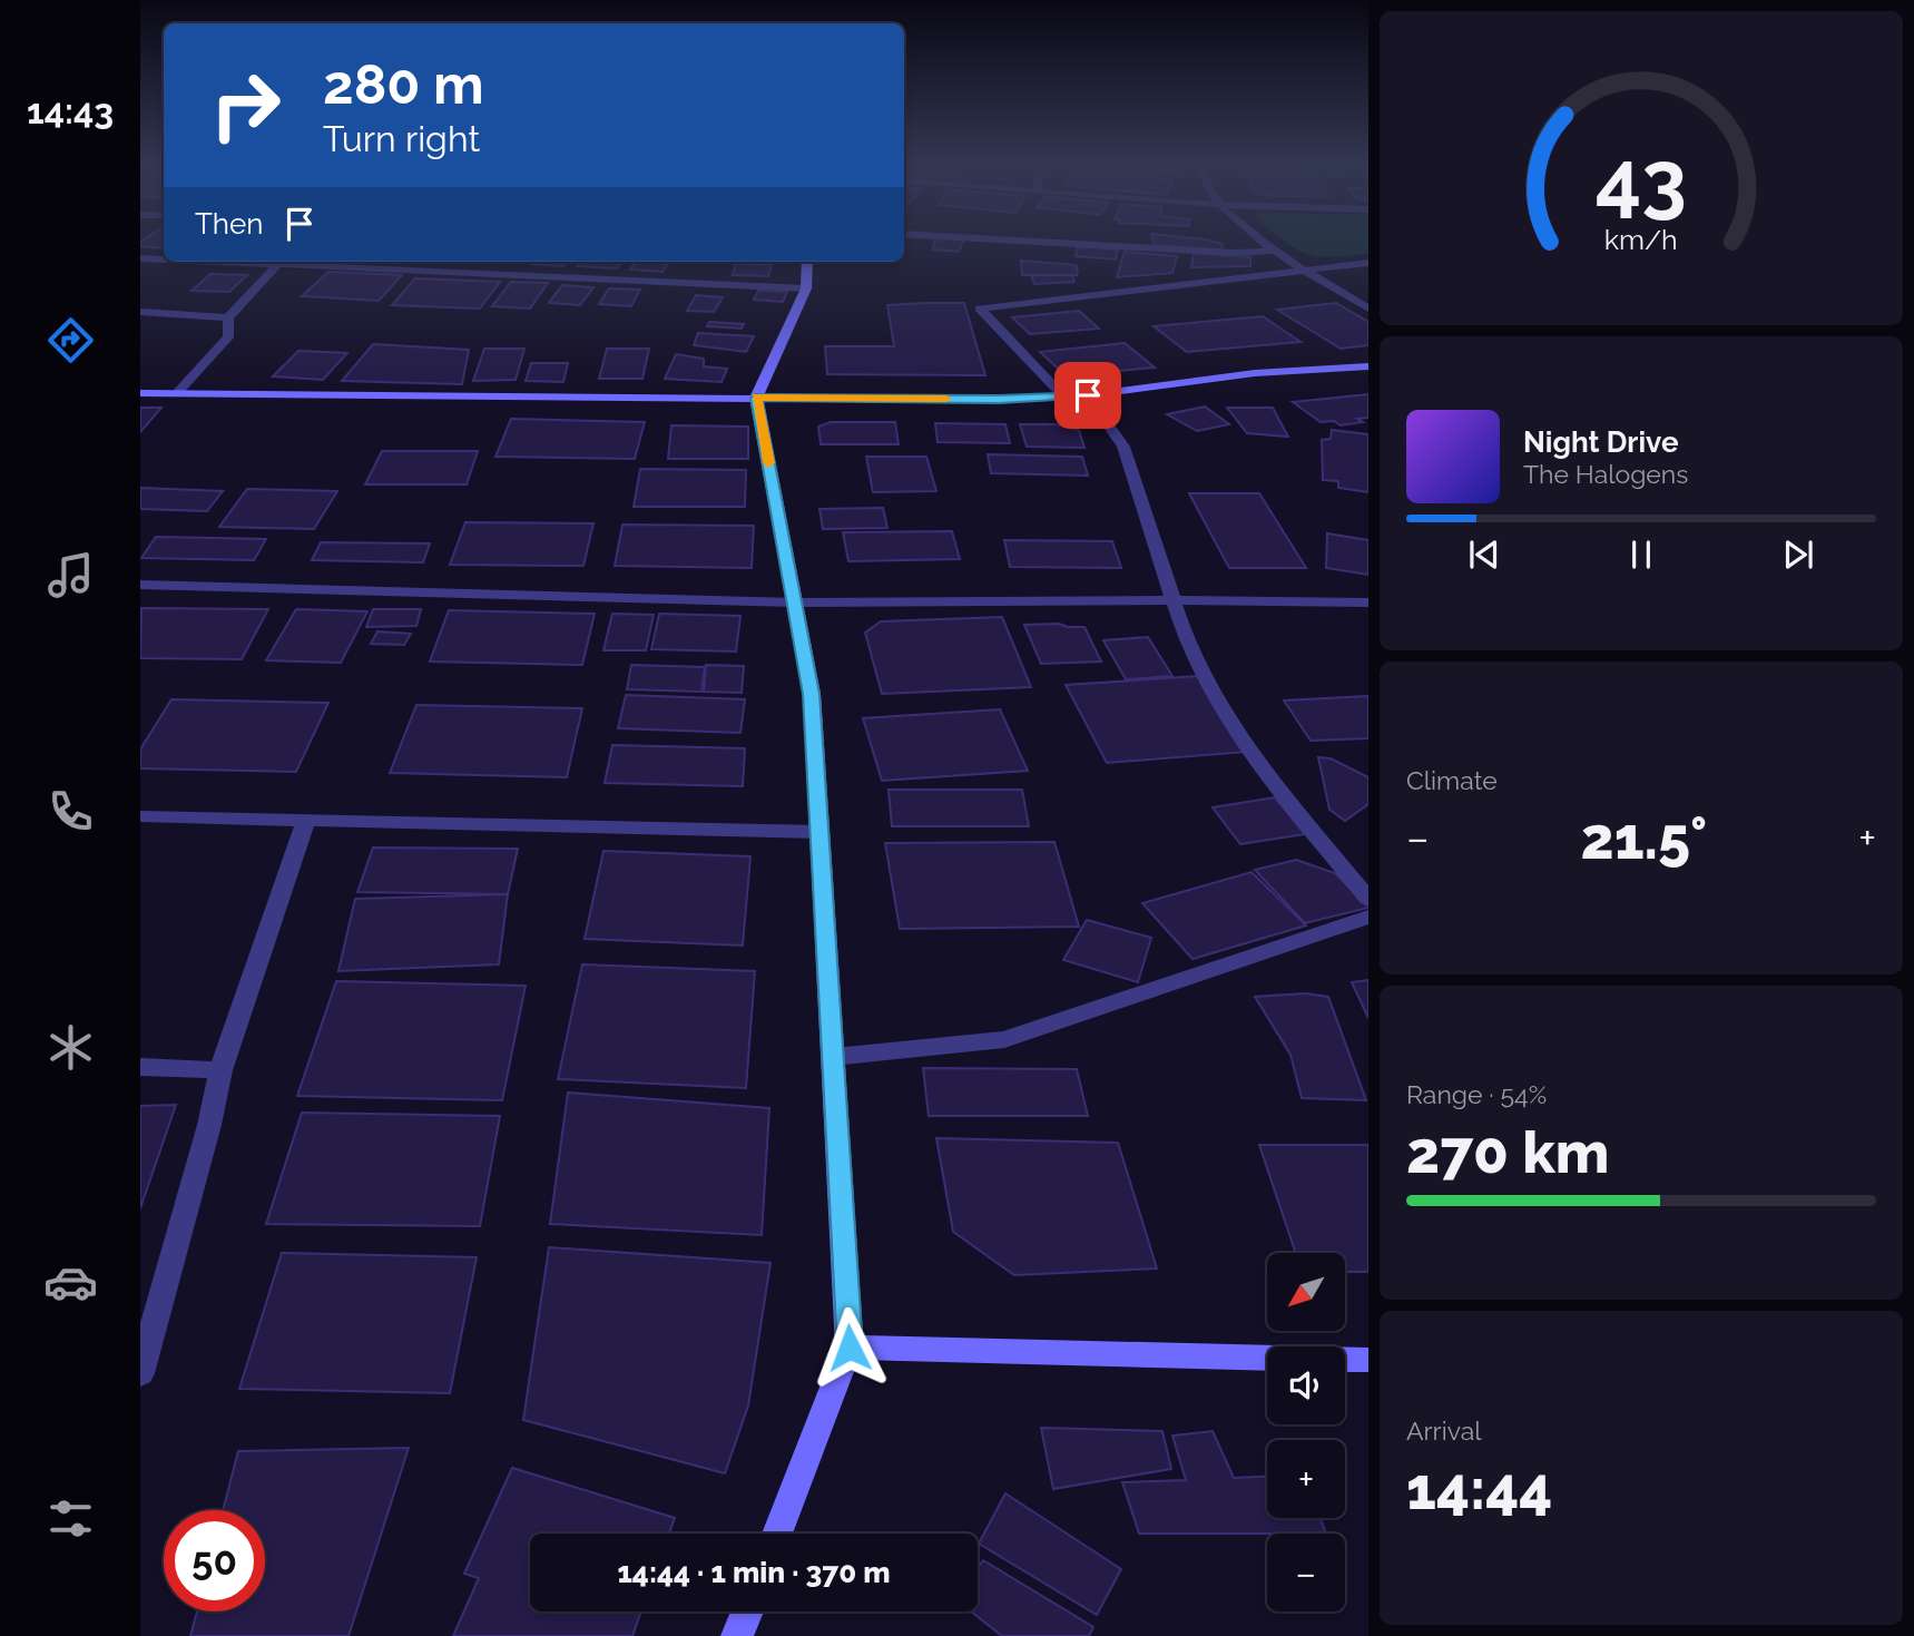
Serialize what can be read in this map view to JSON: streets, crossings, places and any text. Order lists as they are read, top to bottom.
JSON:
{
  "north": "bottom left",
  "page": {
    "tabs": "14:43",
    "turn": ["280 m", "Turn right"],
    "then": "Then",
    "song": ["Night Drive", "The Halogens"],
    "tile": [
      "Climate",
      ["Range · 54%", "270 km"],
      ["Arrival", "14:44"]
    ],
    "heat": ["−", "21.5°", "+"],
    "map_buttons": ["+", "−"],
    "limit": "50",
    "trip": "14:44 · 1 min · 370 m",
    "gauge": ["43", "km/h"]
  }
}
